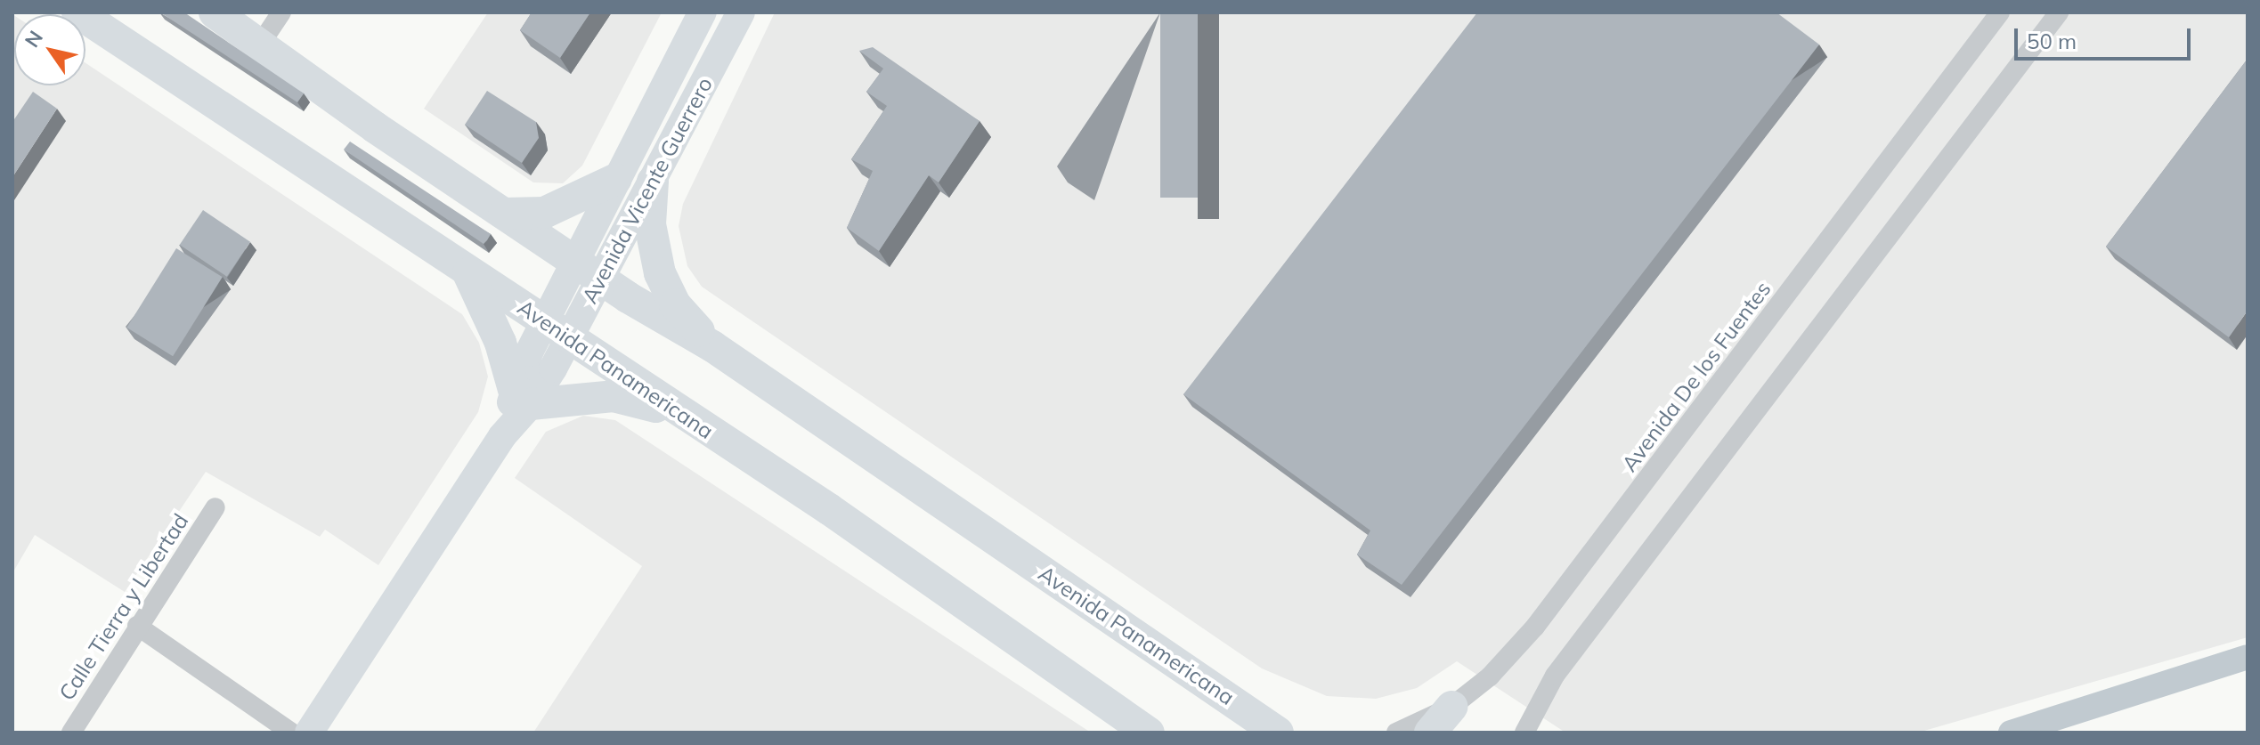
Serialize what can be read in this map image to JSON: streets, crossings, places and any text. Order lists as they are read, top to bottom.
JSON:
{
  "streets": {
    "main road": ["Avenida Vicente Guerrero", "Avenida Panamericana"],
    "street": ["Avenida De los Fuentes", "Calle Tierra y Libertad"]
  },
  "crossings": [
    ["Avenida Vicente Guerrero", "Avenida Panamericana"]
  ],
  "scale_bar": "50 m",
  "north": "top left"
}
